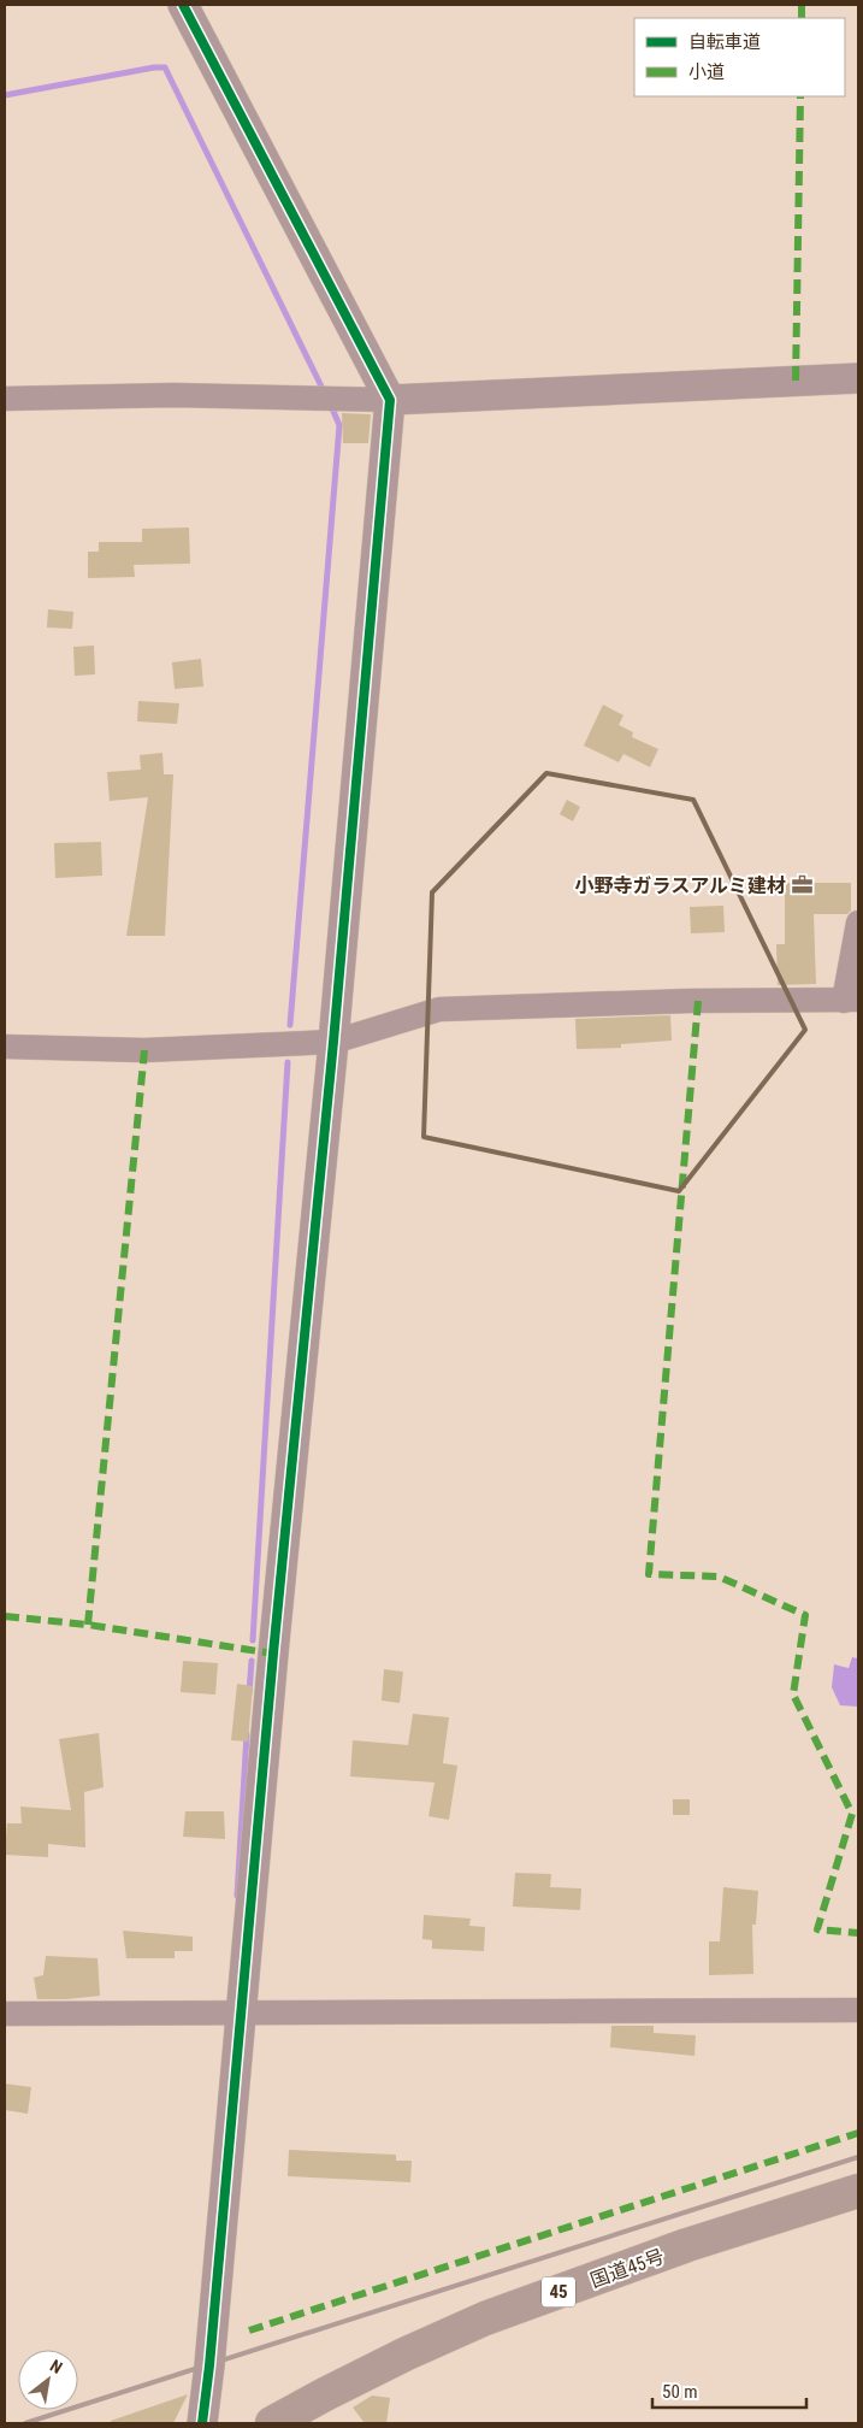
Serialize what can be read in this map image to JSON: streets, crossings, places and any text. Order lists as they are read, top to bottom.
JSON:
{
  "streets": {
    "highway": ["国道45号", "45"]
  },
  "places": {
    "office": ["小野寺ガラスアルミ建材"]
  },
  "legend": ["自転車道", "小道"],
  "scale_bar": "50 m",
  "north": "top right"
}
